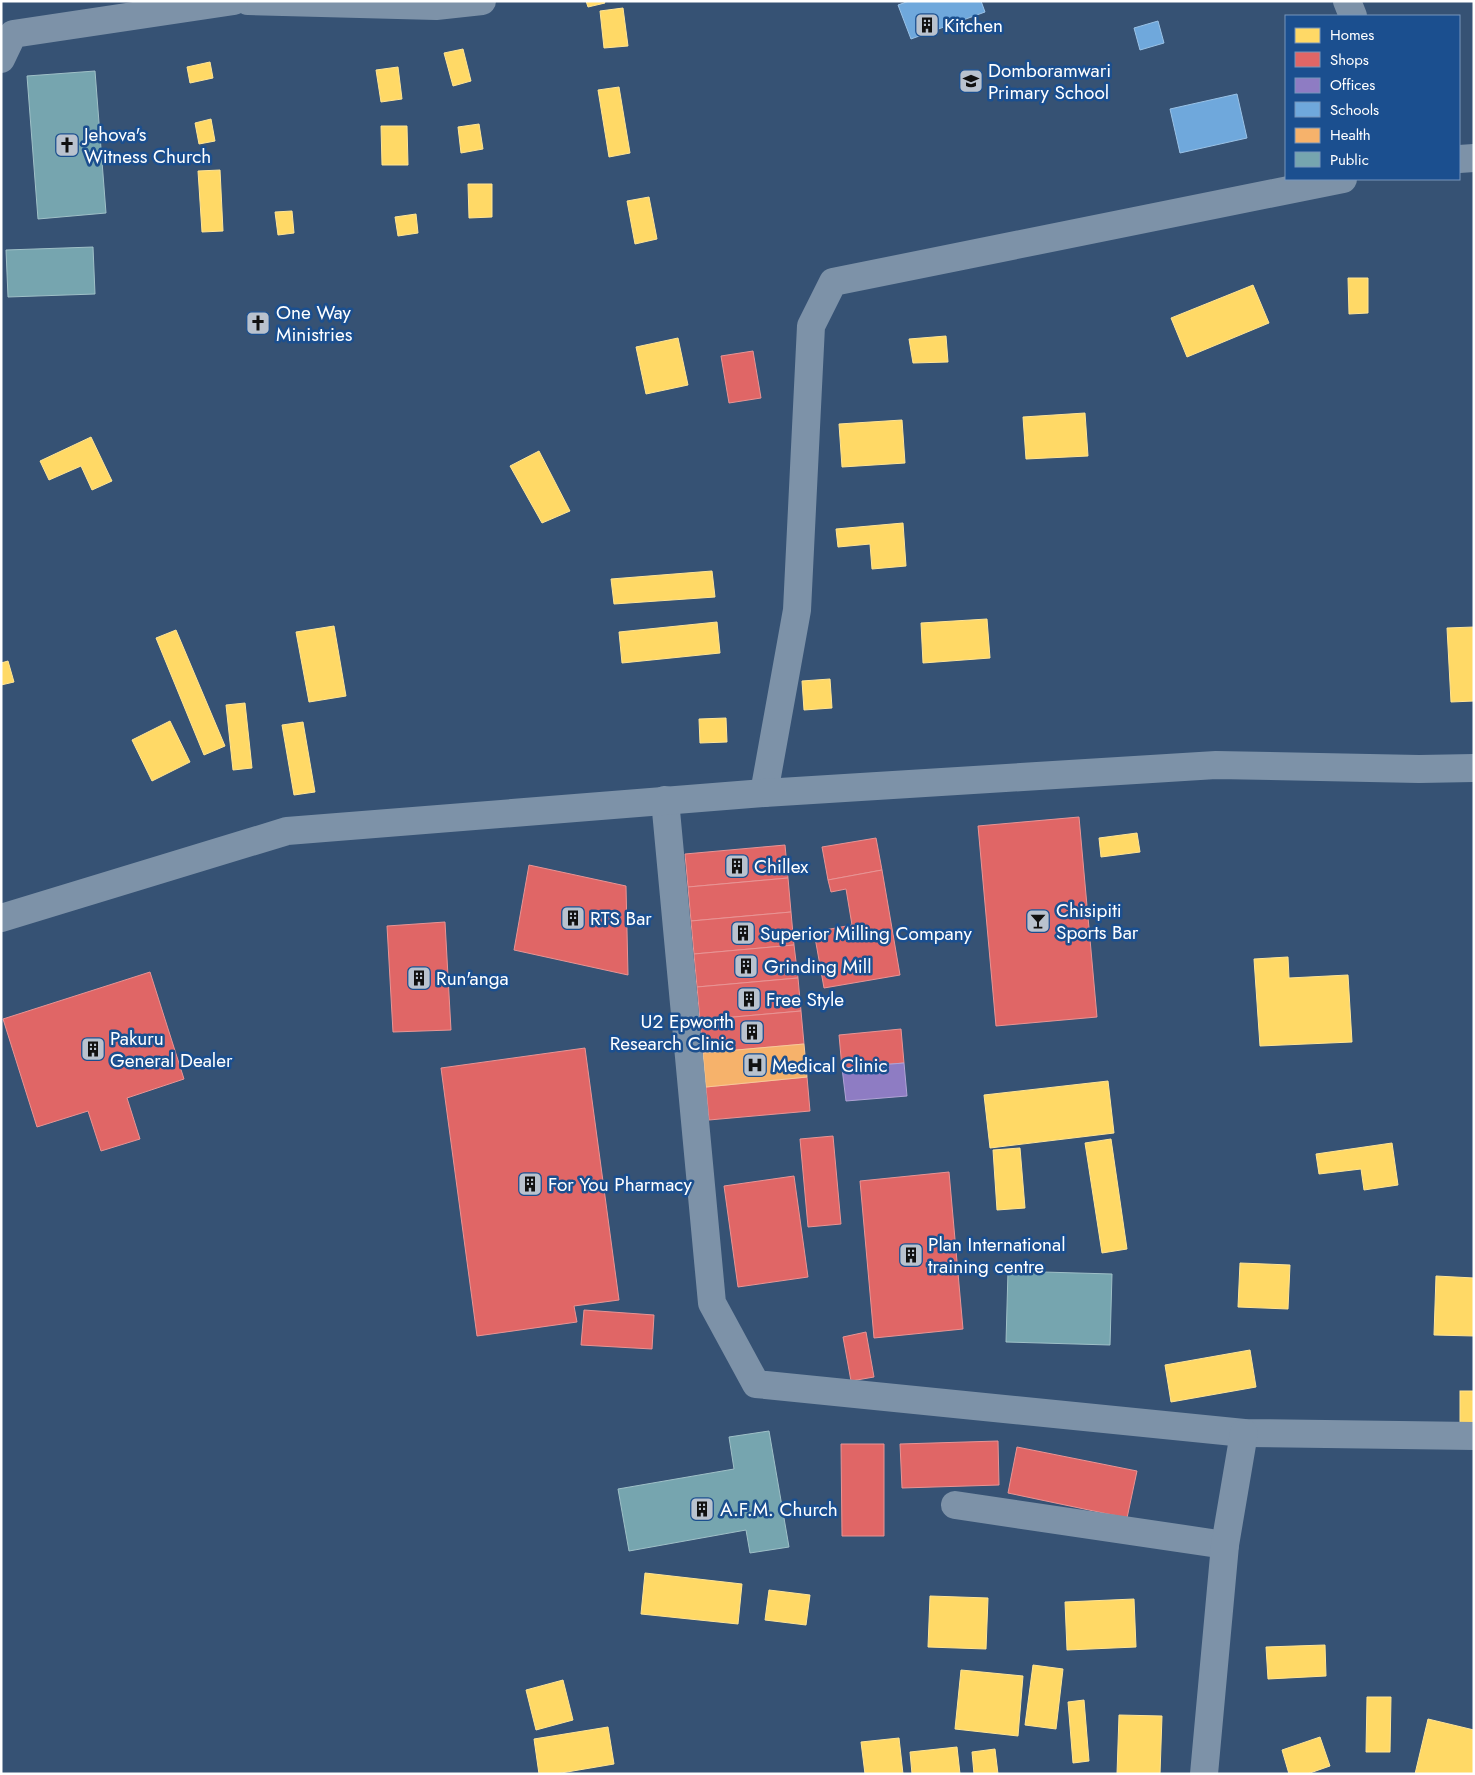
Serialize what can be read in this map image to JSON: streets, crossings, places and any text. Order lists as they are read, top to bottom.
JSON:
{
  "places": {
    "building": [
      "Kitchen",
      "Chillex",
      "RTS Bar",
      "Superior Milling Company",
      "Grinding Mill",
      "Run'anga",
      "Free Style",
      "U2 Epworth Research Clinic",
      "Pakuru General Dealer",
      "For You Pharmacy",
      "Plan International training centre",
      "A.F.M. Church"
    ],
    "school or university": ["Domboramwari Primary School"],
    "church": ["Jehova's Witness Church", "One Way Ministries"],
    "bar": ["Chisipiti Sports Bar"],
    "hospital": ["Medical Clinic"]
  },
  "legend": [
    "Homes",
    "Shops",
    "Offices",
    "Schools",
    "Health",
    "Public"
  ]
}
